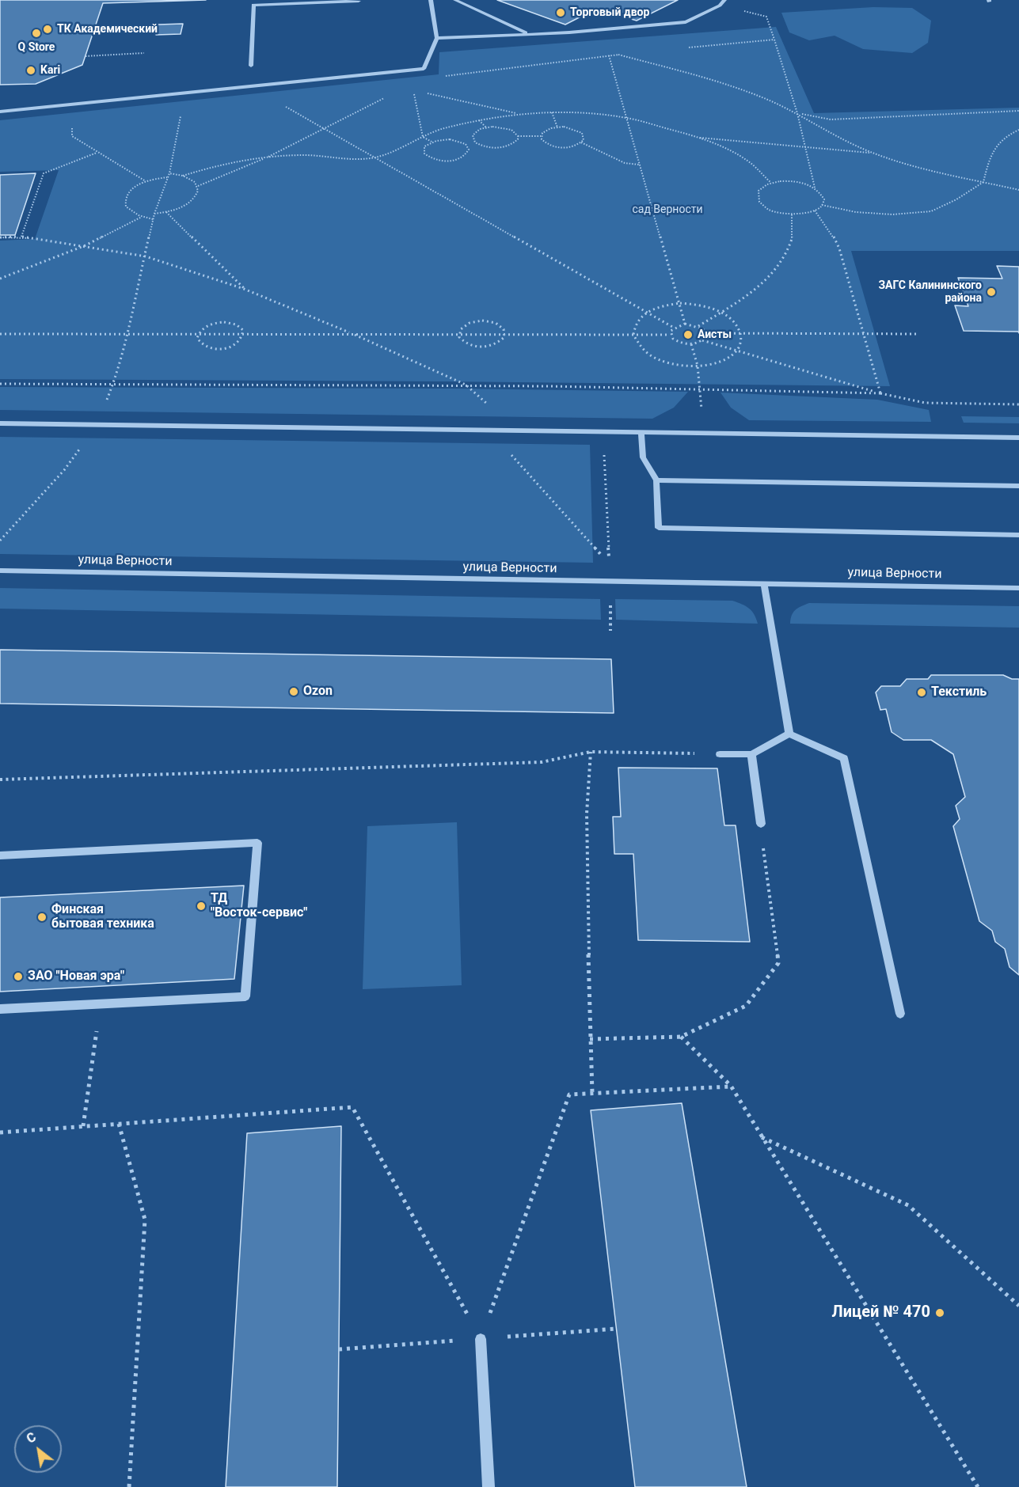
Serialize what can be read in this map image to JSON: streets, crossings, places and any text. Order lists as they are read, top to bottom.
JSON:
{
  "streets": {
    "street": ["улица Верности"]
  },
  "parks": ["сад Верности"],
  "places": [
    "Торговый двор",
    "ТК Академический",
    "Q Store",
    "Kari",
    "ЗАГС Калининского района",
    "Аисты",
    "Ozon",
    "Текстиль",
    "ТД \"Восток-сервис\"",
    "Финская бытовая техника",
    "ЗАО \"Новая эра\"",
    "Лицей № 470"
  ],
  "north": "top left"
}
